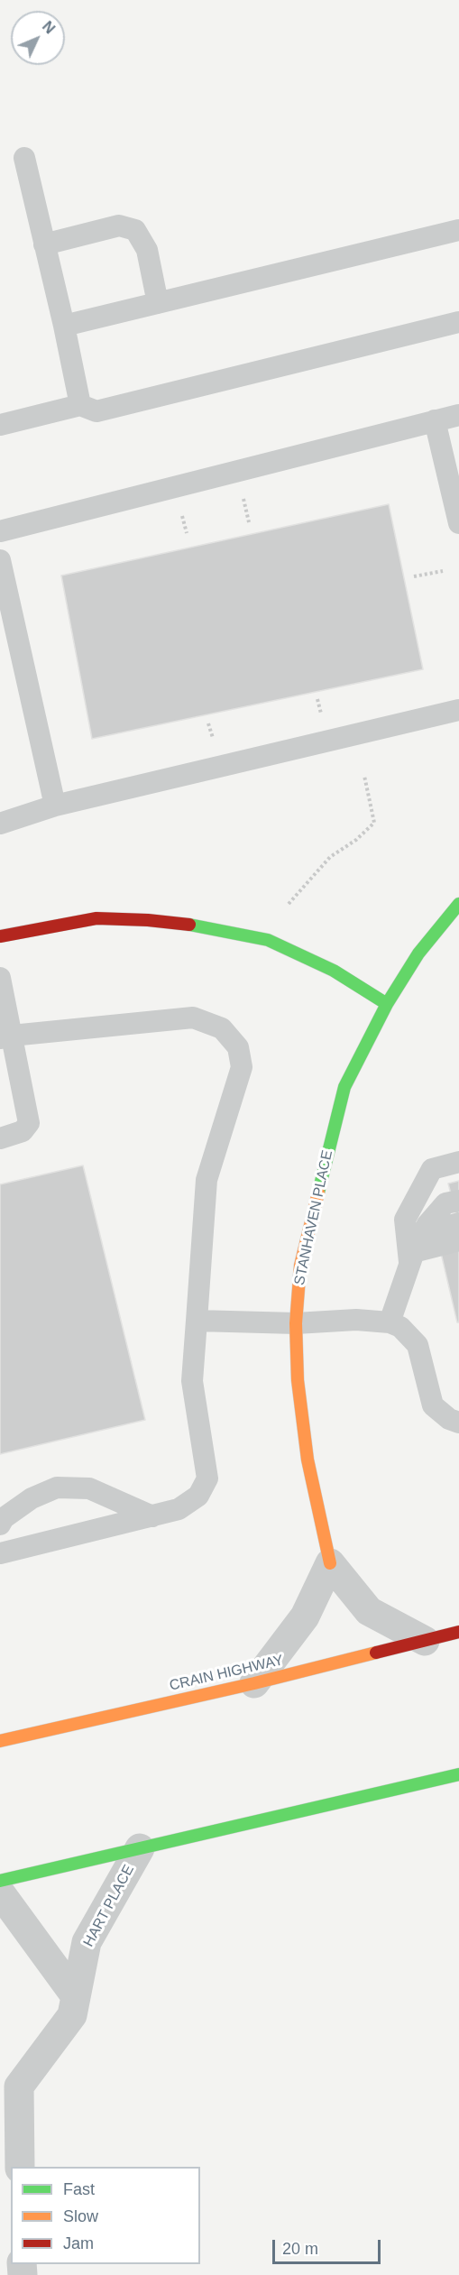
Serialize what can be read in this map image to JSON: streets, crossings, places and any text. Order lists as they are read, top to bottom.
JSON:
{
  "streets": {
    "main road": ["STANHAVEN PLACE", "CRAIN HIGHWAY"],
    "street": ["HART PLACE"]
  },
  "crossings": [
    ["STANHAVEN PLACE", "CRAIN HIGHWAY"]
  ],
  "legend": ["Fast", "Slow", "Jam"],
  "scale_bar": "20 m",
  "north": "top right"
}
